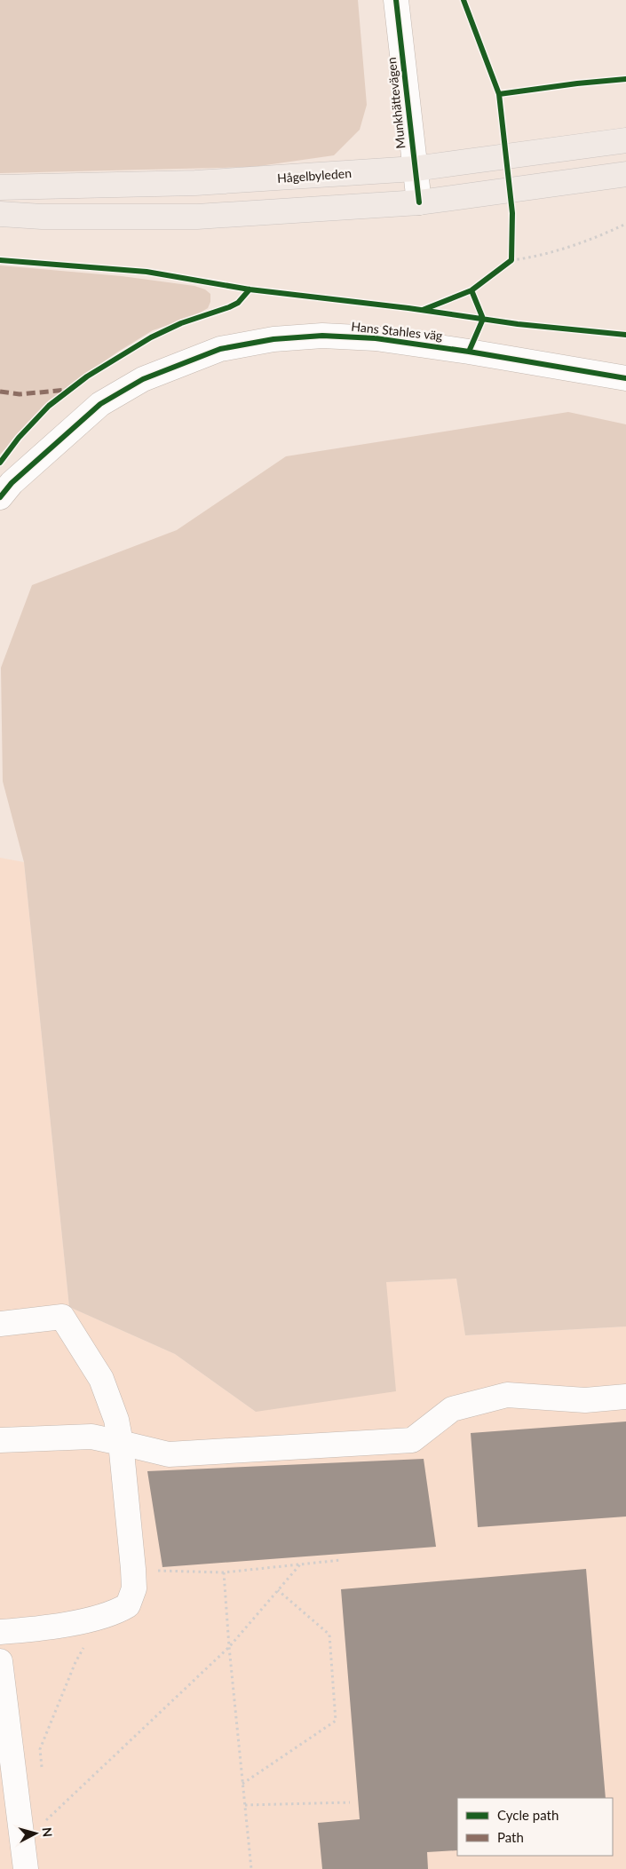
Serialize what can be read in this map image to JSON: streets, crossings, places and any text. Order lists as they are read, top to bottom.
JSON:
{
  "streets": {
    "main road": ["Hågelbyleden"],
    "street": ["Munkhättevägen", "Hans Stahles väg"]
  },
  "crossings": [
    ["Munkhättevägen", "Hågelbyleden"]
  ],
  "legend": ["Cycle path", "Path"],
  "north": "right"
}
